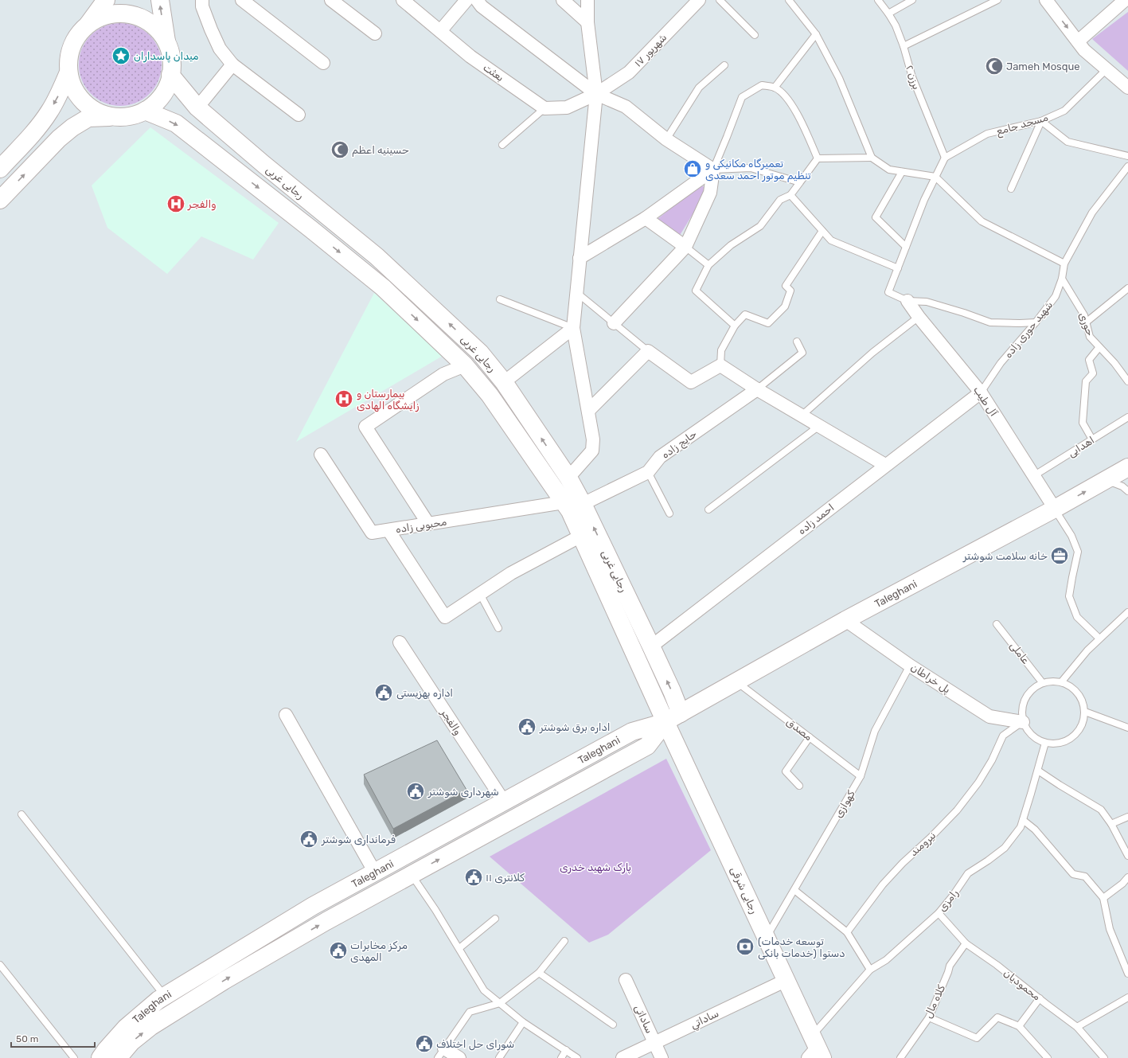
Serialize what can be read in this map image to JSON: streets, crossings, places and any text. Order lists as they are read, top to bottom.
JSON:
{
  "streets": {
    "main road": ["رجایی غربی", "Taleghani", "رجایی شرقی"],
    "street": [
      "۱۷ شهریور",
      "بعثت",
      "آل طیب",
      "حایج زاده",
      "احمد زاده",
      "محبوبی زاده",
      "پل خراطان",
      "والفجر",
      "ساداتی",
      "ساداتي"
    ],
    "lane": [
      "برزن ۲",
      "مسجد جامع",
      "حوری",
      "شهید حوری زاده",
      "اهدایی",
      "عاملی",
      "مصدق",
      "کهوازی",
      "نیرومند",
      "رامزی",
      "محمودیان",
      "کلاه مال"
    ]
  },
  "crossings": [
    ["برزن ۲", "مسجد جامع"],
    ["رجایی غربی", "حایج زاده"],
    ["رجایی غربی", "احمد زاده"],
    ["رجایی غربی", "محبوبی زاده"],
    ["رجایی غربی", "Taleghani"],
    ["رجایی غربی", "رجایی شرقی"],
    ["حوری", "شهید حوری زاده"],
    ["شهید حوری زاده", "آل طیب"],
    ["شهید حوری زاده", "احمد زاده"],
    ["آل طیب", "اهدایی"],
    ["آل طیب", "احمد زاده"],
    ["آل طیب", "Taleghani"],
    ["Taleghani", "پل خراطان"],
    ["Taleghani", "والفجر"],
    ["Taleghani", "مصدق"],
    ["Taleghani", "رجایی شرقی"],
    ["عاملی", "پل خراطان"],
    ["عاملی", "نیرومند"],
    ["عاملی", "رامزی"],
    ["پل خراطان", "کهوازی"],
    ["پل خراطان", "نیرومند"],
    ["پل خراطان", "رامزی"],
    ["مصدق", "کهوازی"],
    ["کهوازی", "رجایی شرقی"],
    ["نیرومند", "رامزی"],
    ["رجایی شرقی", "رامزی"],
    ["رجایی شرقی", "ساداتي"],
    ["رامزی", "محمودیان"],
    ["محمودیان", "کلاه مال"],
    ["ساداتی", "ساداتي"]
  ],
  "parks": ["پارک شهید خدری"],
  "places": {
    "place": ["میدان پاسداران"],
    "mosque": ["Jameh Mosque", "حسینیه اعظم"],
    "shop": ["تعمیرگاه مکانیکی و تنظیم موتور احمد سعدی"],
    "hospital": ["والفجر", "بیمارستان و زایشگاه الهادی"],
    "office": ["خانه سلامت شوشتر"],
    "public building": [
      "اداره بهزیستی",
      "اداره برق شوشتر",
      "شهرداری شوشتر",
      "فرمانداری شوشتر",
      "کلانتری ۱۱",
      "مرکز مخابرات المهدی",
      "شورای حل اختلاف"
    ],
    "bank": ["(توسعه خدمات دستوا (خدمات بانکی"]
  },
  "scale_bar": "50 m"
}
